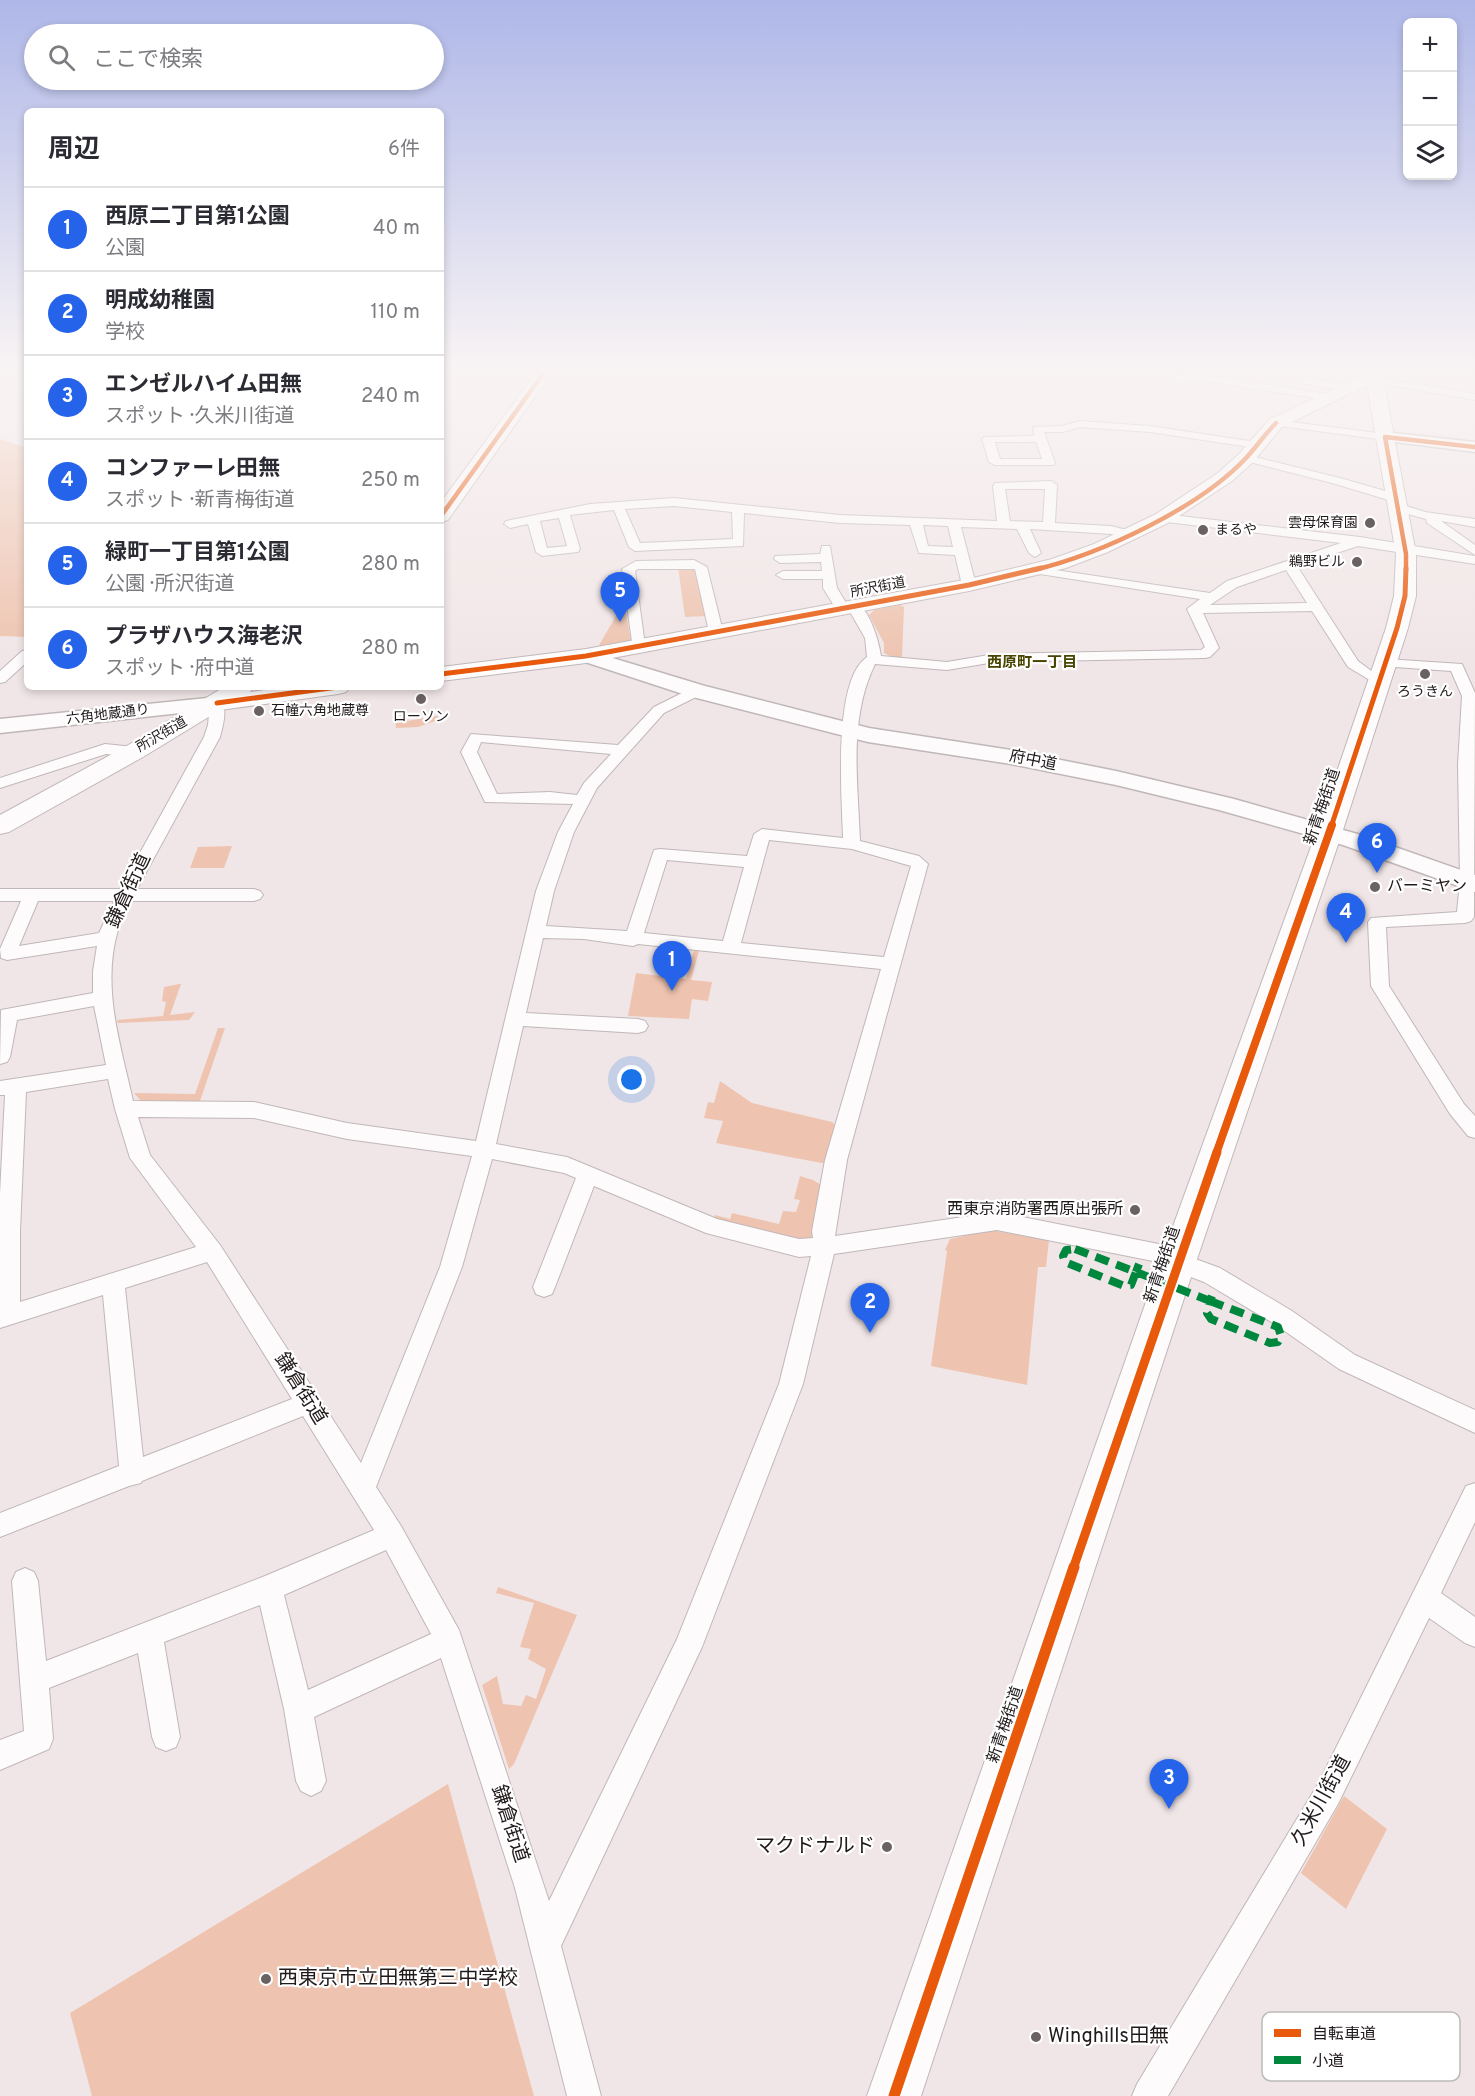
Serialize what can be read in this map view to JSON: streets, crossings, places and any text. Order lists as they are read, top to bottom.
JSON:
{
  "streets": {
    "main road": ["所沢街道", "新青梅街道"],
    "street": [
      "六角地蔵通り",
      "府中道",
      "鎌倉街道",
      "久米川街道"
    ]
  },
  "crossings": [
    ["所沢街道", "六角地蔵通り"],
    ["所沢街道", "府中道"],
    ["所沢街道", "鎌倉街道"],
    ["六角地蔵通り", "鎌倉街道"],
    ["府中道", "新青梅街道"]
  ],
  "districts": ["西原町一丁目"],
  "places": [
    "雲母保育園",
    "まるや",
    "鵜野ビル",
    "ろうきん",
    "ローソン",
    "石幢六角地蔵尊",
    "バーミヤン",
    "西東京消防署西原出張所",
    "マクドナルド",
    "西東京市立田無第三中学校",
    "Winghills田無"
  ],
  "legend": ["自転車道", "小道"],
  "page": {
    "map_buttons": ["+", "−"],
    "search": "ここで検索",
    "heading": ["周辺", "6件"],
    "list": [
      {
        "mark": "1",
        "name": "西原二丁目第1公園",
        "note": "公園",
        "value": "40 m"
      },
      {
        "mark": "2",
        "name": "明成幼稚園",
        "note": "学校",
        "value": "110 m"
      },
      {
        "mark": "3",
        "name": "エンゼルハイム田無",
        "note": "スポット · 久米川街道",
        "value": "240 m"
      },
      {
        "mark": "4",
        "name": "コンファーレ田無",
        "note": "スポット · 新青梅街道",
        "value": "250 m"
      },
      {
        "mark": "5",
        "name": "緑町一丁目第1公園",
        "note": "公園 · 所沢街道",
        "value": "280 m"
      },
      {
        "mark": "6",
        "name": "プラザハウス海老沢",
        "note": "スポット · 府中道",
        "value": "280 m"
      }
    ],
    "pins": [
      "5",
      "6",
      "4",
      "1",
      "2",
      "3"
    ]
  }
}
